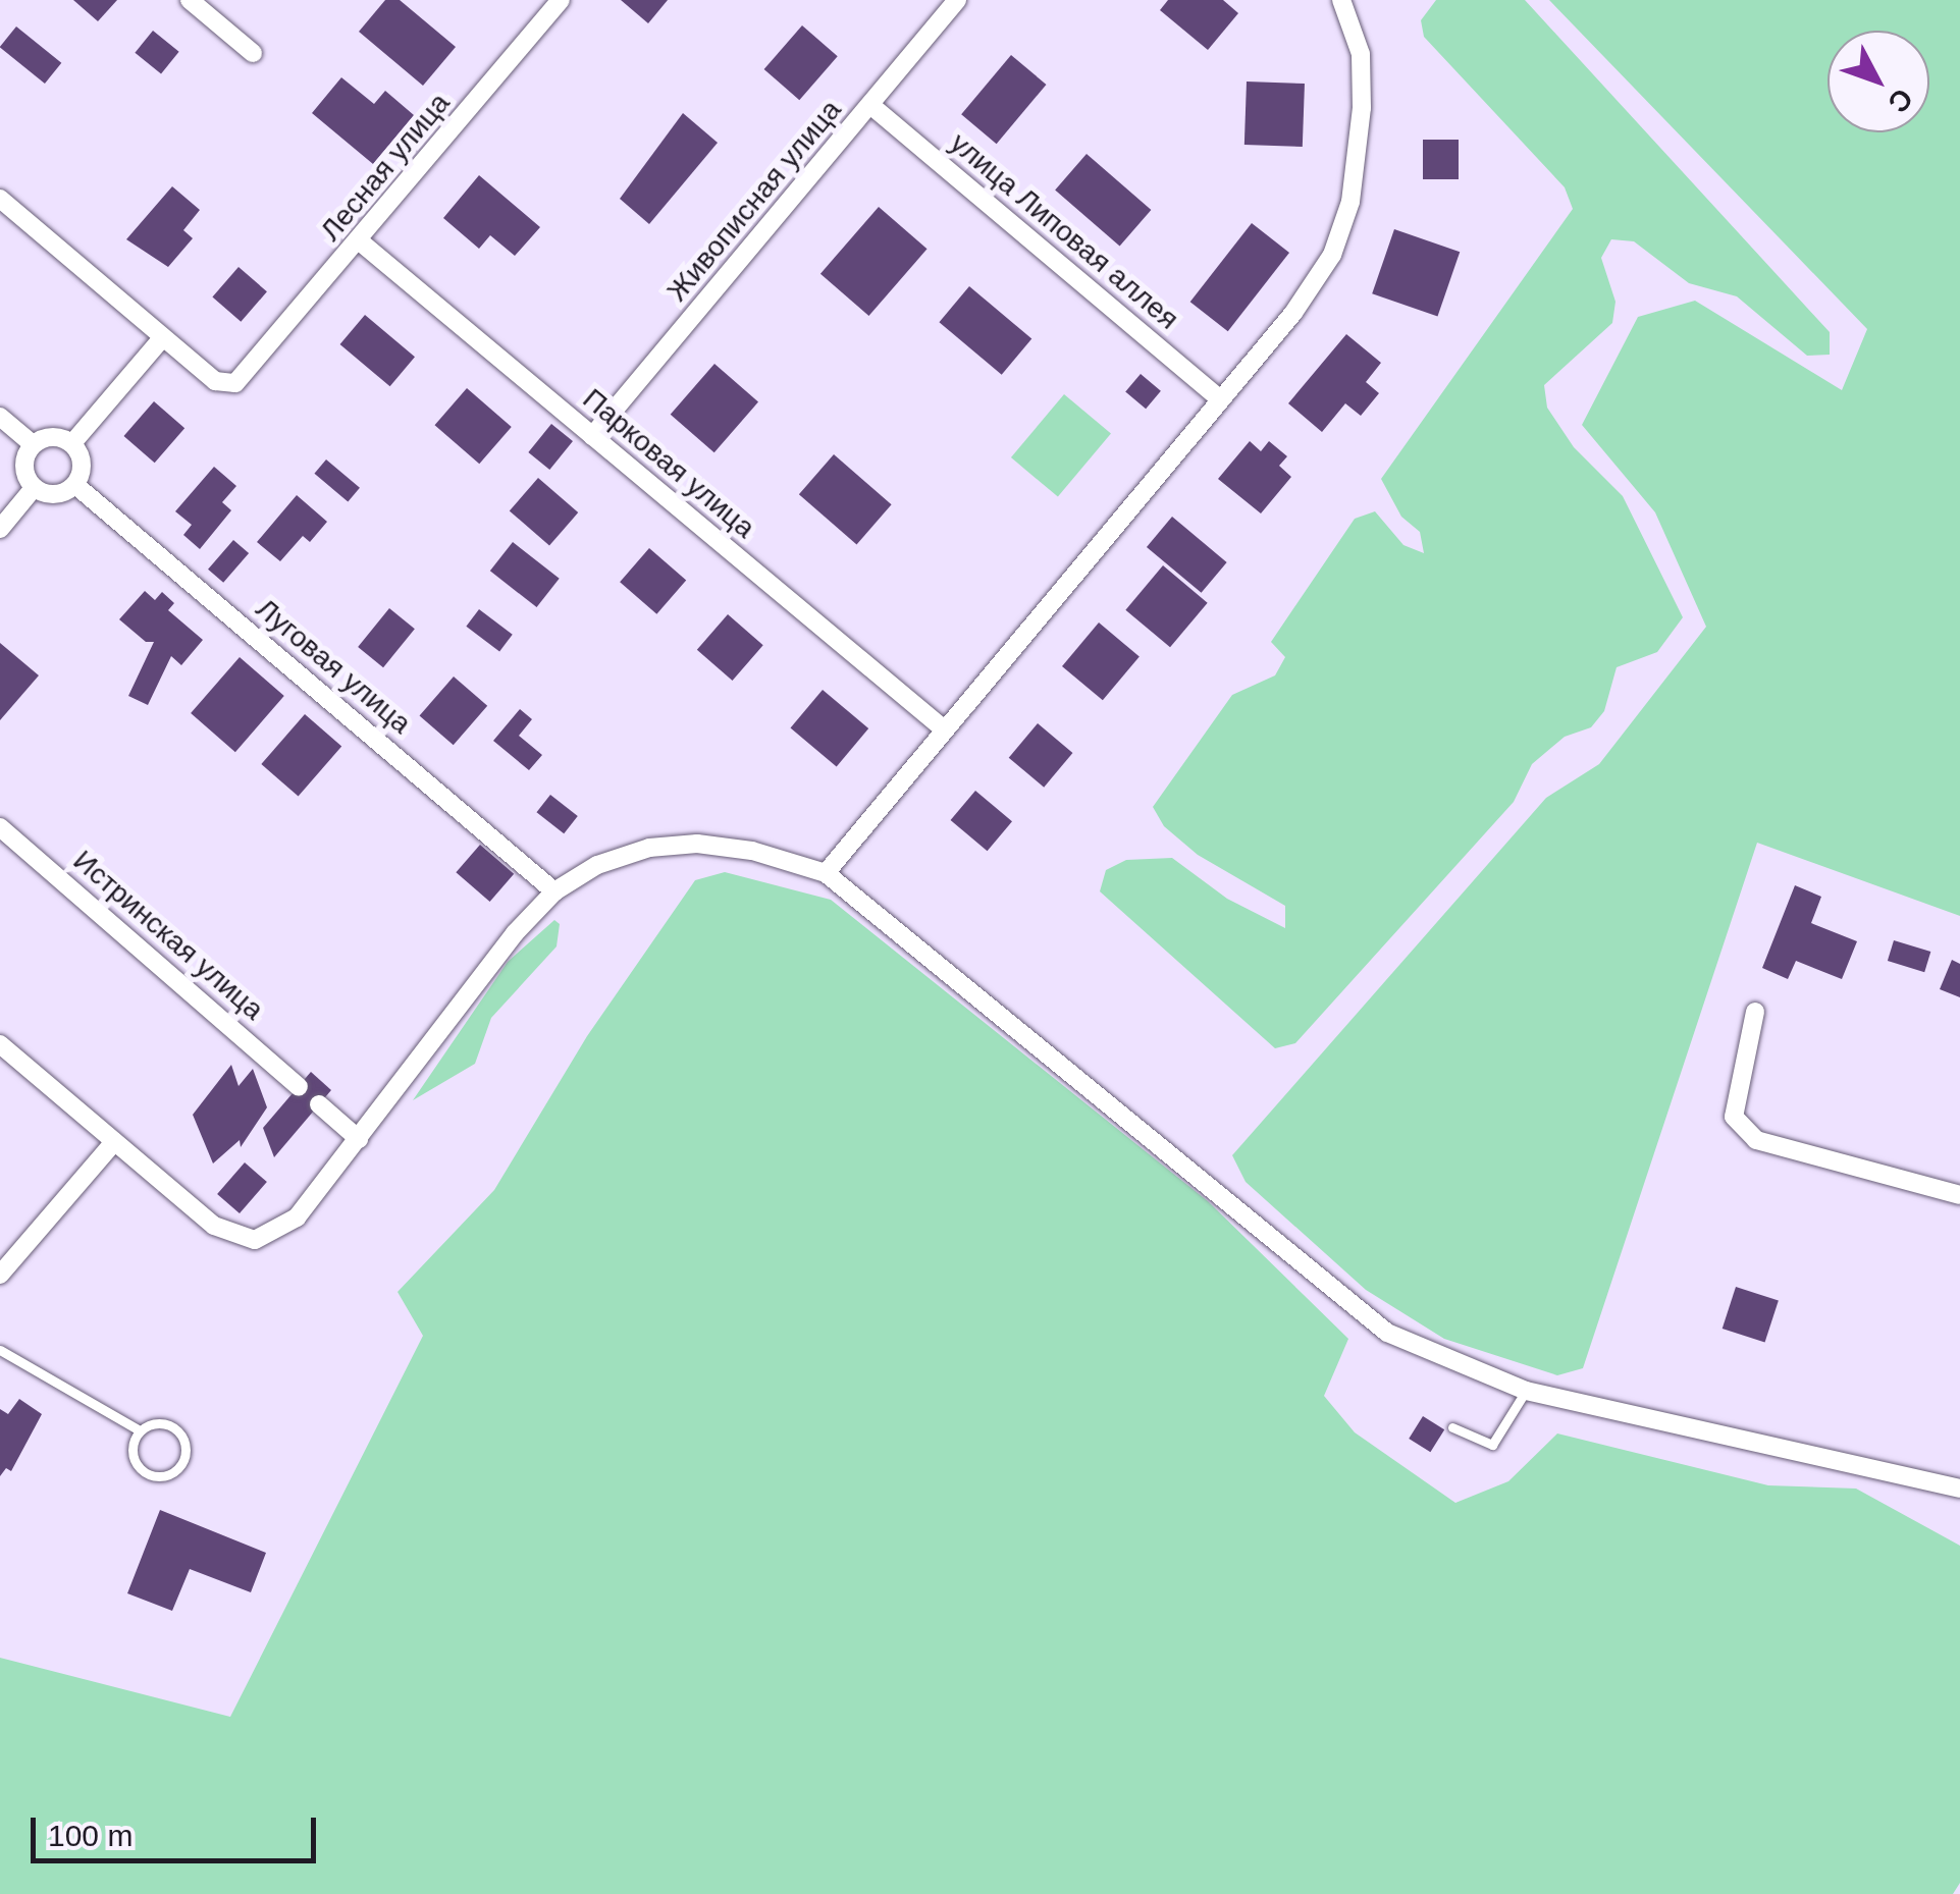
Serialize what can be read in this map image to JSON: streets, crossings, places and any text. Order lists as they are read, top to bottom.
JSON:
{
  "streets": {
    "street": [
      "Лесная улица",
      "Живописная улица",
      "улица Липовая аллея",
      "Парковая улица",
      "Луговая улица",
      "Истринская улица"
    ]
  },
  "crossings": [
    ["Лесная улица", "Парковая улица"],
    ["Живописная улица", "улица Липовая аллея"],
    ["Живописная улица", "Парковая улица"]
  ],
  "scale_bar": "100 m",
  "north": "bottom right"
}
